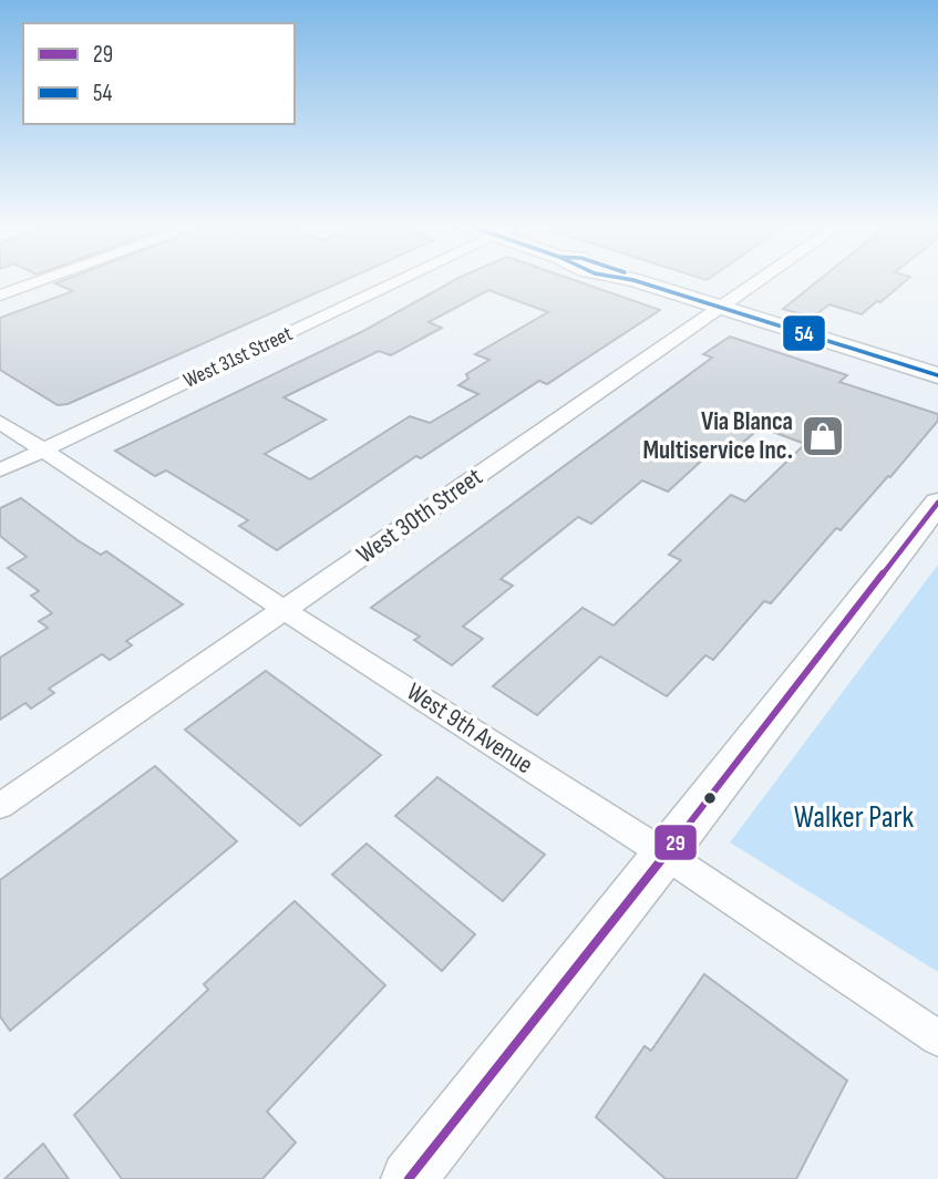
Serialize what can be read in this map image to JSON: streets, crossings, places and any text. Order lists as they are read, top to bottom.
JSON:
{
  "streets": {
    "street": ["West 31st Street", "West 30th Street", "West 9th Avenue"]
  },
  "crossings": [
    ["West 31st Street", "West 9th Avenue"],
    ["West 30th Street", "West 9th Avenue"]
  ],
  "parks": ["Walker Park"],
  "places": {
    "shop": ["Via Blanca Multiservice Inc."]
  },
  "lines": ["transit line 54", "transit line 29"],
  "legend": ["29", "54"]
}
